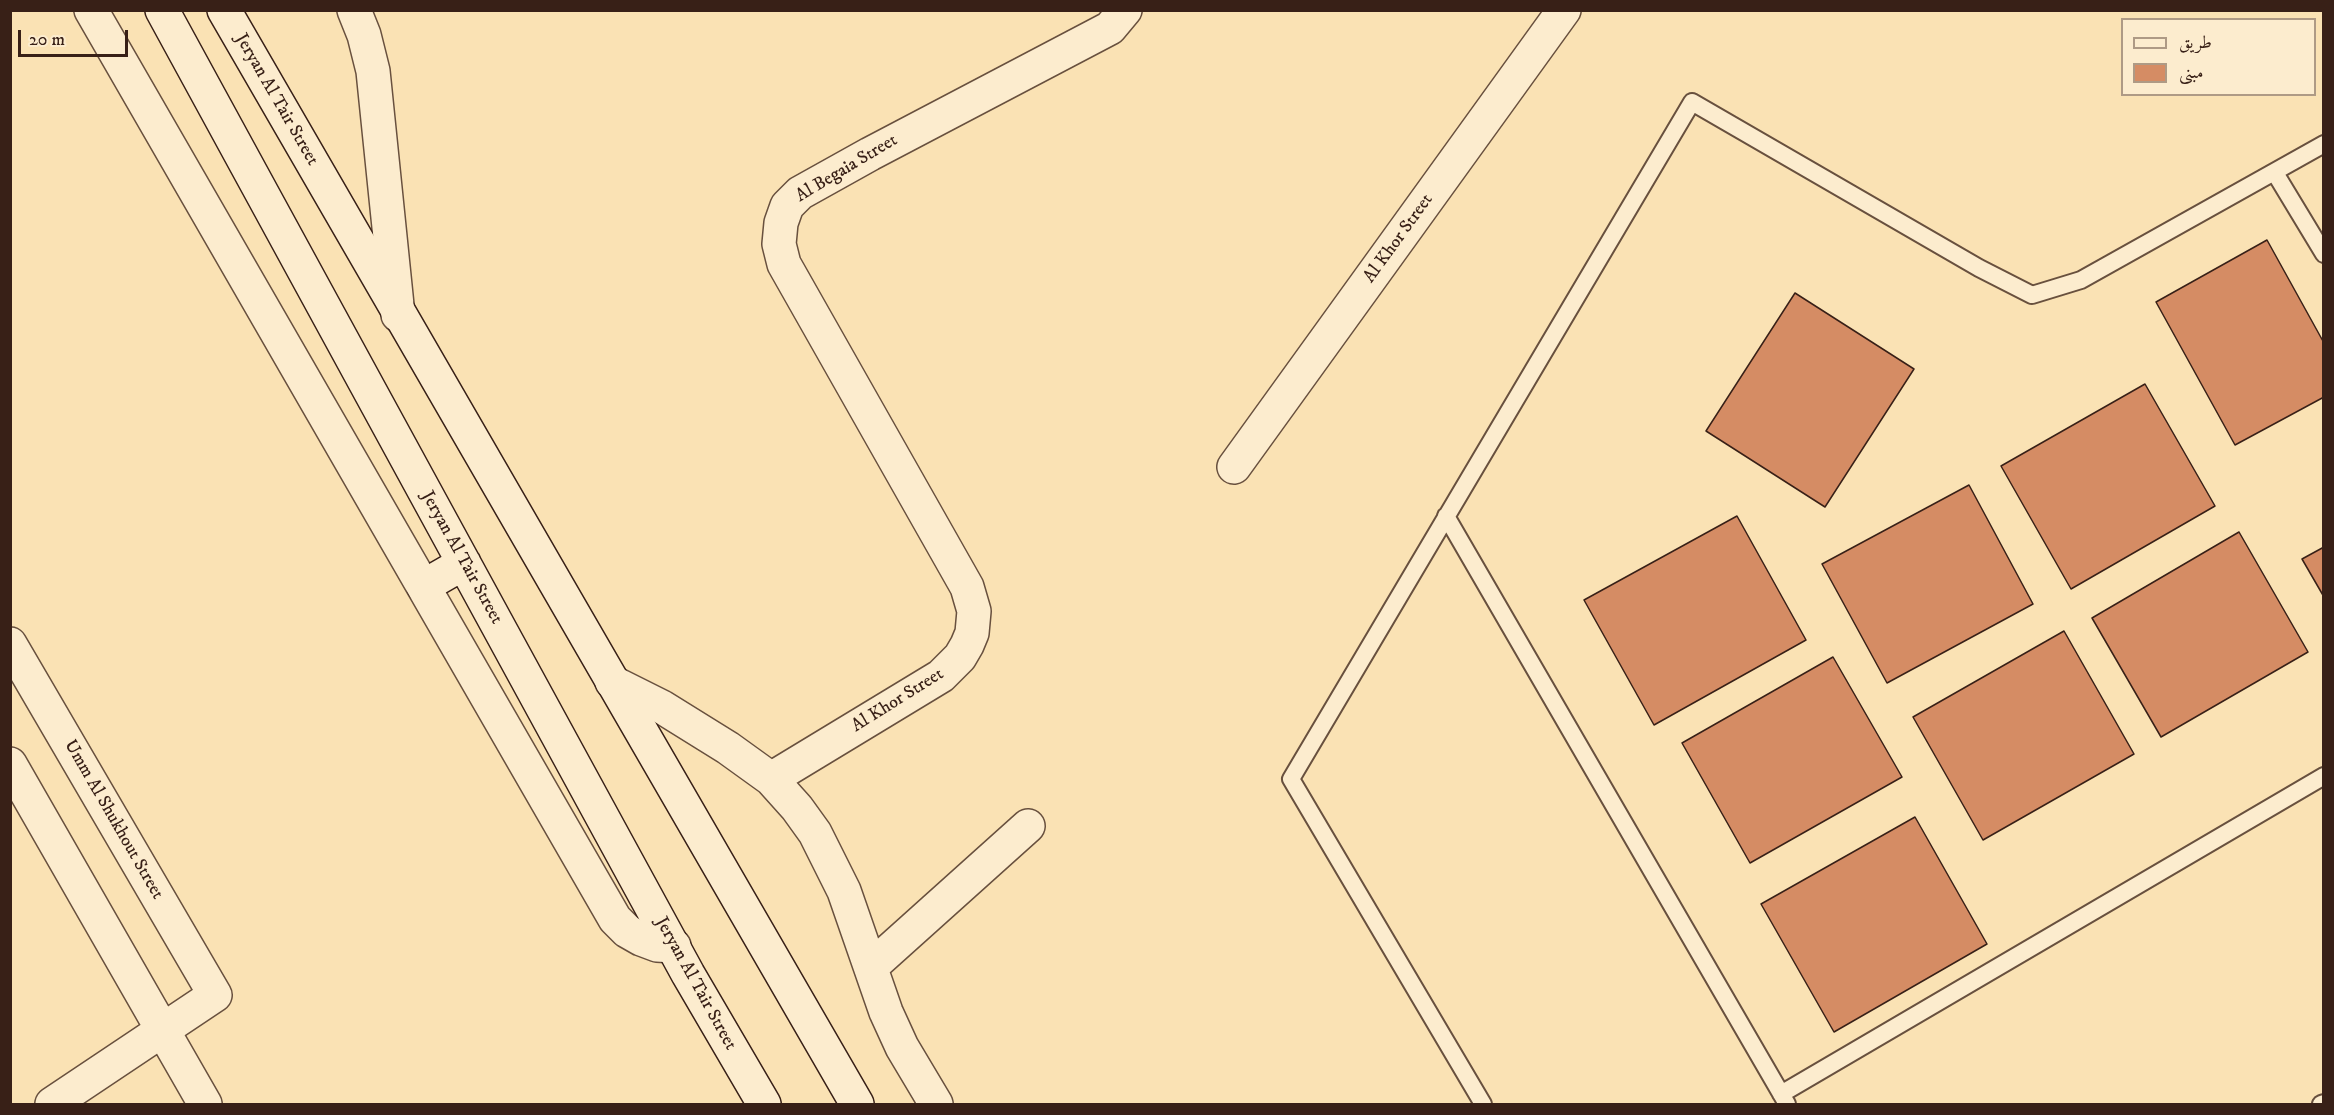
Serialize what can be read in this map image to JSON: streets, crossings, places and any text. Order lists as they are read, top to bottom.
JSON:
{
  "streets": {
    "street": [
      "Jeryan Al Tair Street",
      "Al Begaia Street",
      "Al Khor Street",
      "Umm Al Shukhout Street"
    ]
  },
  "crossings": [
    ["Al Begaia Street", "Al Khor Street"]
  ],
  "legend": ["طريق", "مبنى"],
  "scale_bar": "20 m"
}
